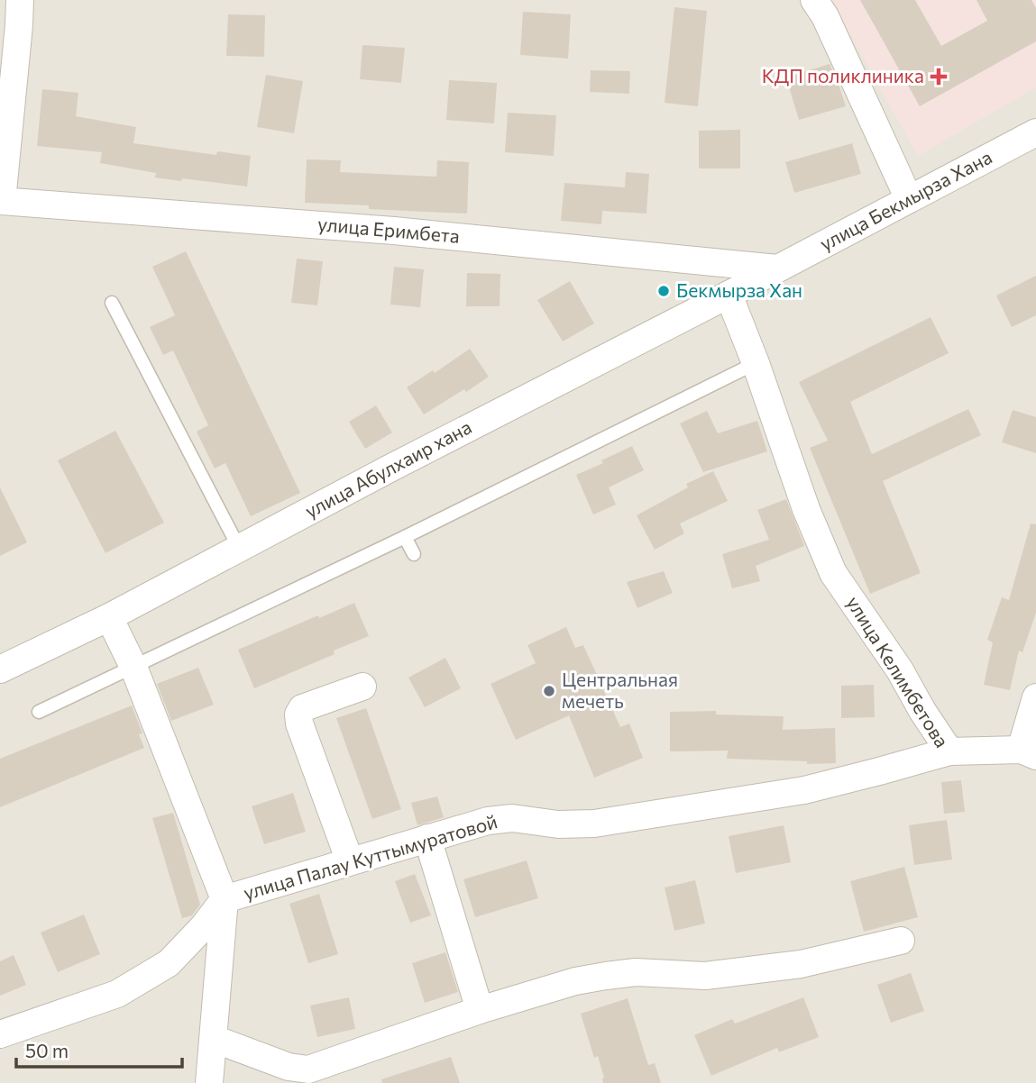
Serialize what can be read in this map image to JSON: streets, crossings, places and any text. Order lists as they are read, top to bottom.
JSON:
{
  "streets": {
    "street": [
      "улица Бекмырза Хана",
      "улица Еримбета",
      "улица Абулхаир хана",
      "улица Келимбетова",
      "улица Палау Куттымуратовой"
    ]
  },
  "crossings": [
    ["улица Бекмырза Хана", "улица Еримбета"],
    ["улица Бекмырза Хана", "улица Абулхаир хана"],
    ["улица Еримбета", "улица Абулхаир хана"],
    ["улица Абулхаир хана", "улица Келимбетова"],
    ["улица Келимбетова", "улица Палау Куттымуратовой"]
  ],
  "places": {
    "health": ["КДП поликлиника"],
    "other": ["Бекмырза Хан", "Центральная мечеть"]
  },
  "scale_bar": "50 m"
}
